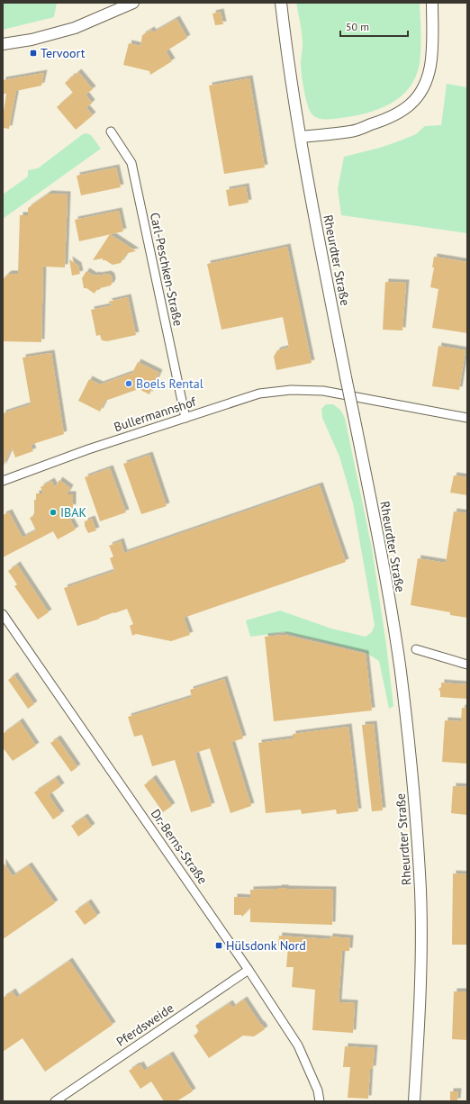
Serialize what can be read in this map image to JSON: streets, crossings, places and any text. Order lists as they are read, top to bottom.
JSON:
{
  "streets": {
    "main road": ["Rheurdter Straße"],
    "street": [
      "Carl-Peschken-Straße",
      "Bullermannshof",
      "Dr.-Berns-Straße",
      "Pferdsweide"
    ]
  },
  "crossings": [
    ["Carl-Peschken-Straße", "Bullermannshof"],
    ["Dr.-Berns-Straße", "Pferdsweide"]
  ],
  "places": {
    "transit": ["Tervoort", "Hülsdonk Nord"],
    "other": ["Boels Rental", "IBAK"]
  },
  "scale_bar": "50 m"
}
